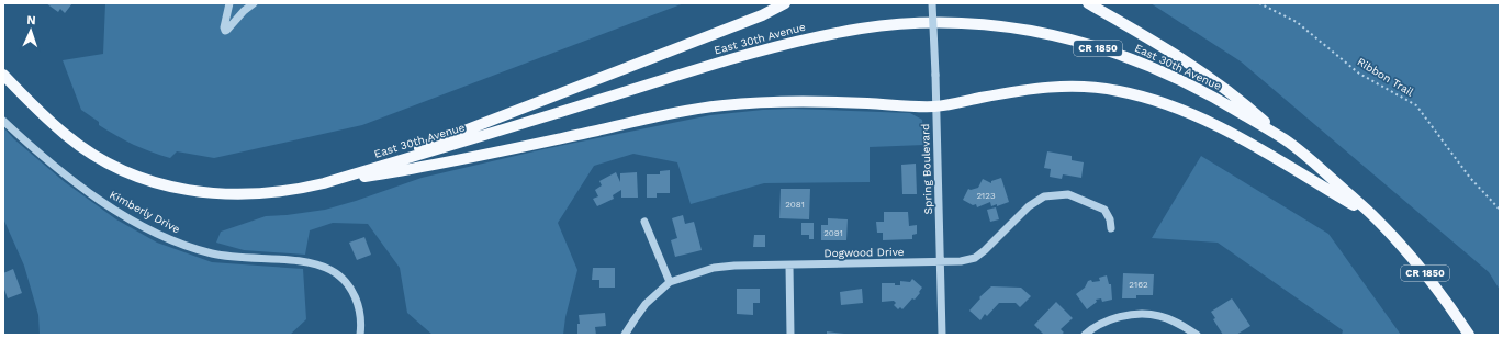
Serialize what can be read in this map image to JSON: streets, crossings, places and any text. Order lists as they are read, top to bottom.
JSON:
{
  "streets": {
    "main road": ["East 30th Avenue", "CR 1850"],
    "street": ["Spring Boulevard", "Kimberly Drive", "Dogwood Drive"],
    "path": ["Ribbon Trail"]
  },
  "crossings": [
    ["Spring Boulevard", "Dogwood Drive"]
  ],
  "house_numbers": [
    "2123",
    "2081",
    "2091",
    "2162"
  ],
  "north": "top"
}
